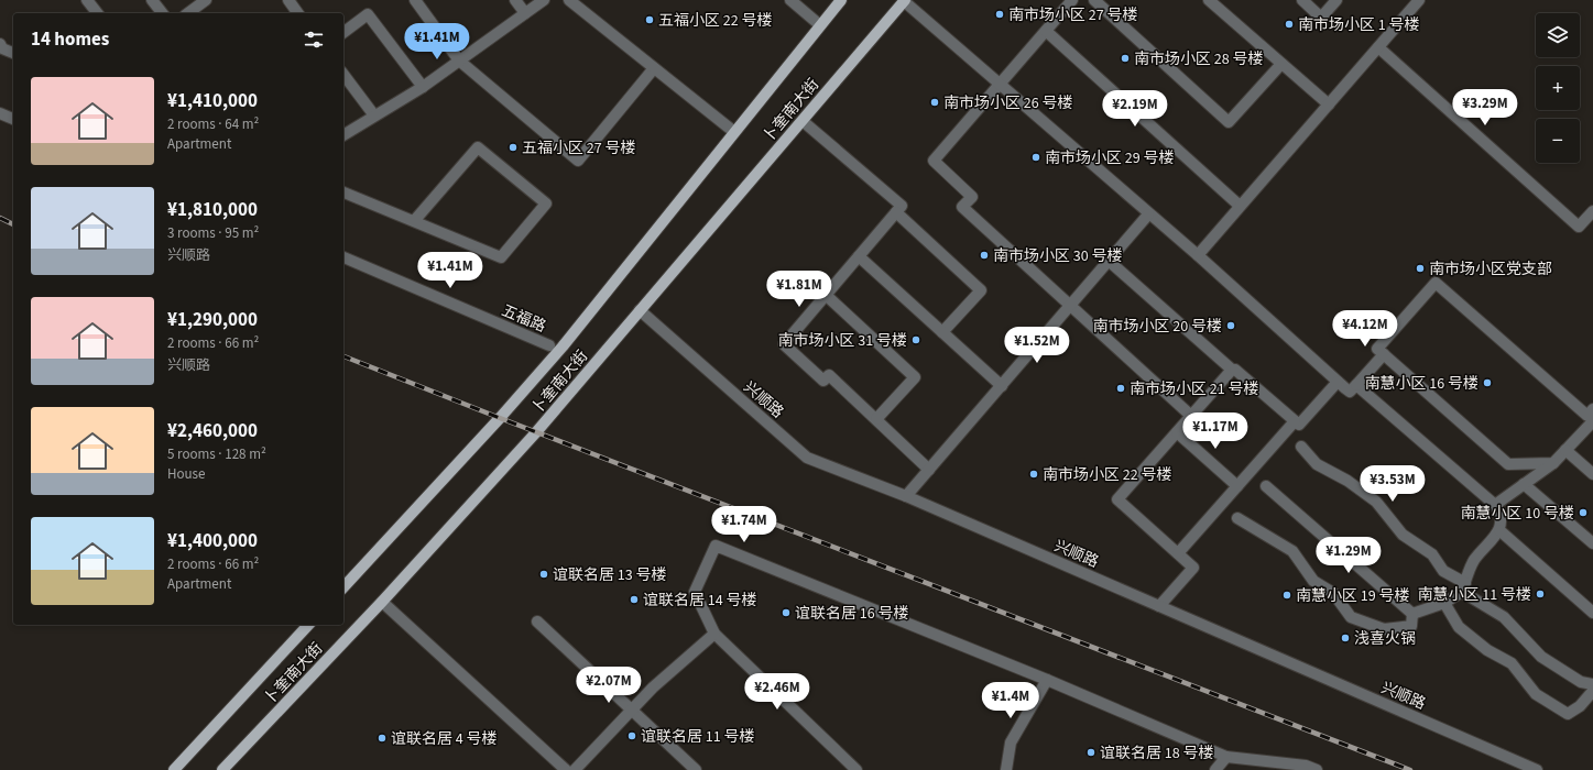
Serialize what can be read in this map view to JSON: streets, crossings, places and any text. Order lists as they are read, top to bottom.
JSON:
{
  "streets": {
    "main road": ["卜奎南大街"],
    "street": ["五福路", "兴顺路"]
  },
  "crossings": [
    ["卜奎南大街", "兴顺路"]
  ],
  "places": [
    "南市场小区 27 号楼",
    "五福小区 22 号楼",
    "南市场小区 1 号楼",
    "南市场小区 28 号楼",
    "南市场小区 26 号楼",
    "五福小区 27 号楼",
    "南市场小区 29 号楼",
    "南市场小区 30 号楼",
    "南市场小区党支部",
    "南市场小区 20 号楼",
    "南市场小区 31 号楼",
    "南慧小区 16 号楼",
    "南市场小区 21 号楼",
    "南市场小区 22 号楼",
    "南慧小区 10 号楼",
    "谊联名居 13 号楼",
    "南慧小区 11 号楼",
    "南慧小区 19 号楼",
    "谊联名居 14 号楼",
    "谊联名居 16 号楼",
    "浅喜火锅",
    "谊联名居 11 号楼",
    "谊联名居 4 号楼",
    "谊联名居 18 号楼"
  ],
  "page": {
    "map_buttons": ["+", "−"],
    "heading": "14 homes",
    "price": [
      "¥1.41M",
      "¥3.29M",
      "¥2.19M",
      "¥1.41M",
      "¥1.81M",
      "¥4.12M",
      "¥1.52M",
      "¥1.17M",
      "¥3.53M",
      "¥1.74M",
      "¥1.29M",
      "¥2.07M",
      "¥2.46M",
      "¥1.4M"
    ],
    "list": [
      {
        "name": "¥1,410,000",
        "note": "2 rooms · 64 m² · Apartment"
      },
      {
        "name": "¥1,810,000",
        "note": "3 rooms · 95 m² · 兴顺路"
      },
      {
        "name": "¥1,290,000",
        "note": "2 rooms · 66 m² · 兴顺路"
      },
      {
        "name": "¥2,460,000",
        "note": "5 rooms · 128 m² · House"
      },
      {
        "name": "¥1,400,000",
        "note": "2 rooms · 66 m² · Apartment"
      }
    ]
  }
}
